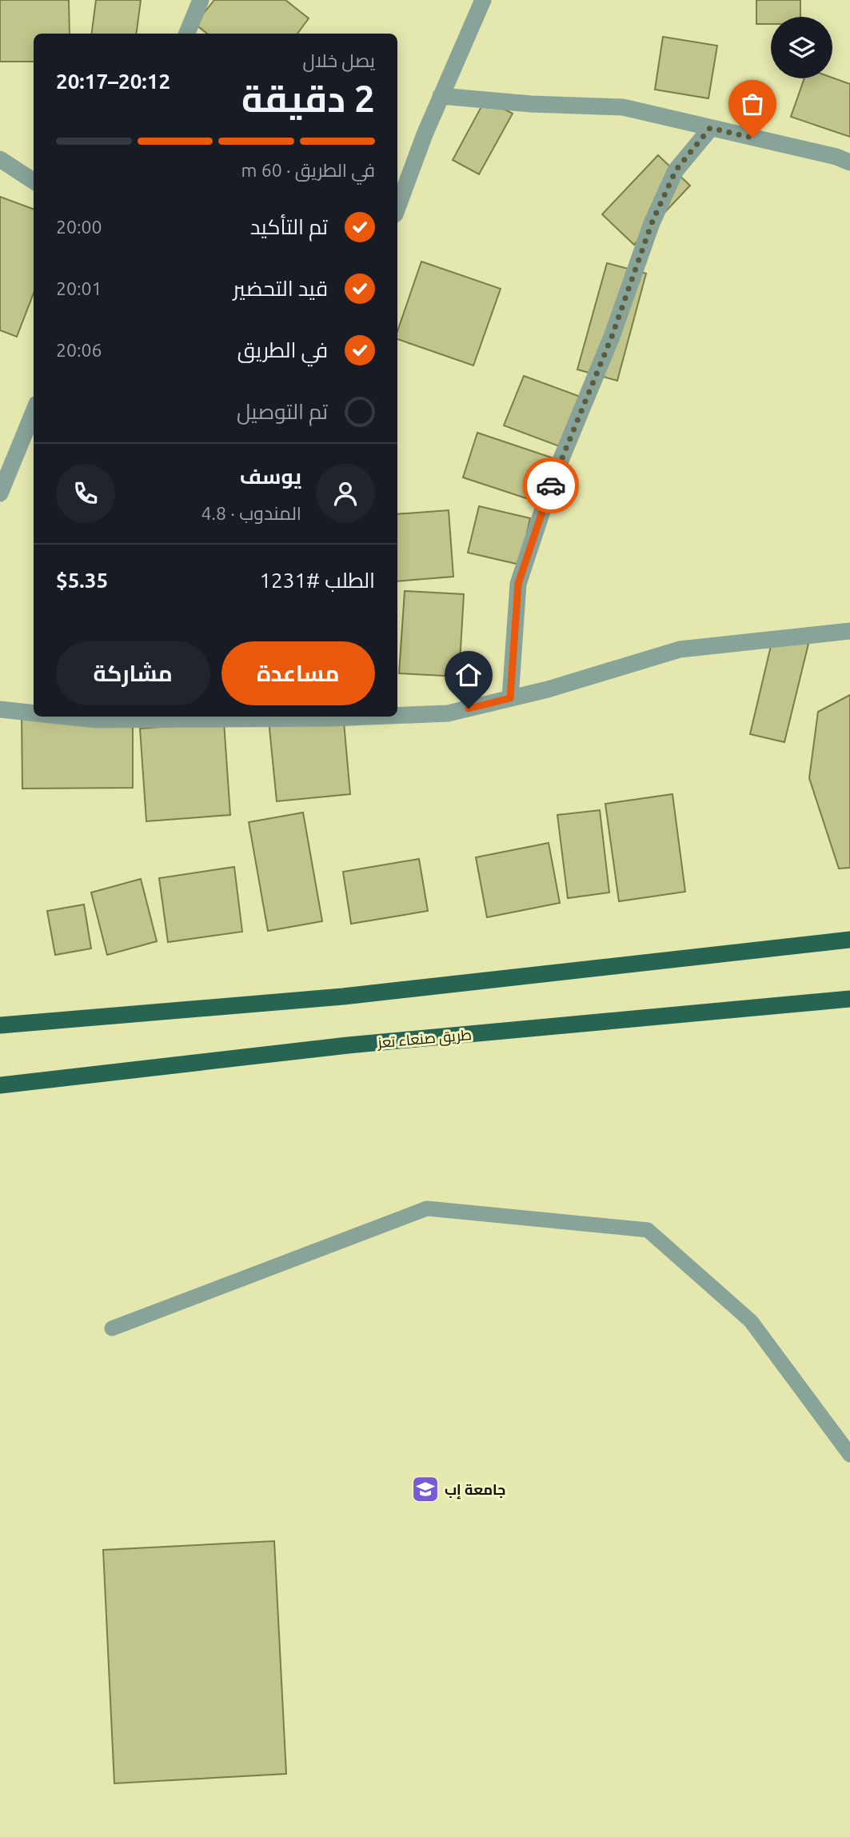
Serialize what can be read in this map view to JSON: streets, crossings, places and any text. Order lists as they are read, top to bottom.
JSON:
{
  "streets": {
    "highway": ["طريق صنعاء تعز"]
  },
  "places": {
    "school or university": ["جامعة إب"]
  },
  "page": {
    "heading": ["2 دقيقة", "يصل خلال", "20:12–20:17"],
    "panel": [
      "يوسف",
      "المندوب · 4.8",
      "الطلب #1231",
      "$5.35"
    ],
    "bar": "في الطريق · 60 m",
    "list": [
      ["تم التأكيد", "20:00"],
      ["قيد التحضير", "20:01"],
      ["في الطريق", "20:06"],
      "تم التوصيل"
    ],
    "buttons": ["مساعدة", "مشاركة"]
  }
}
